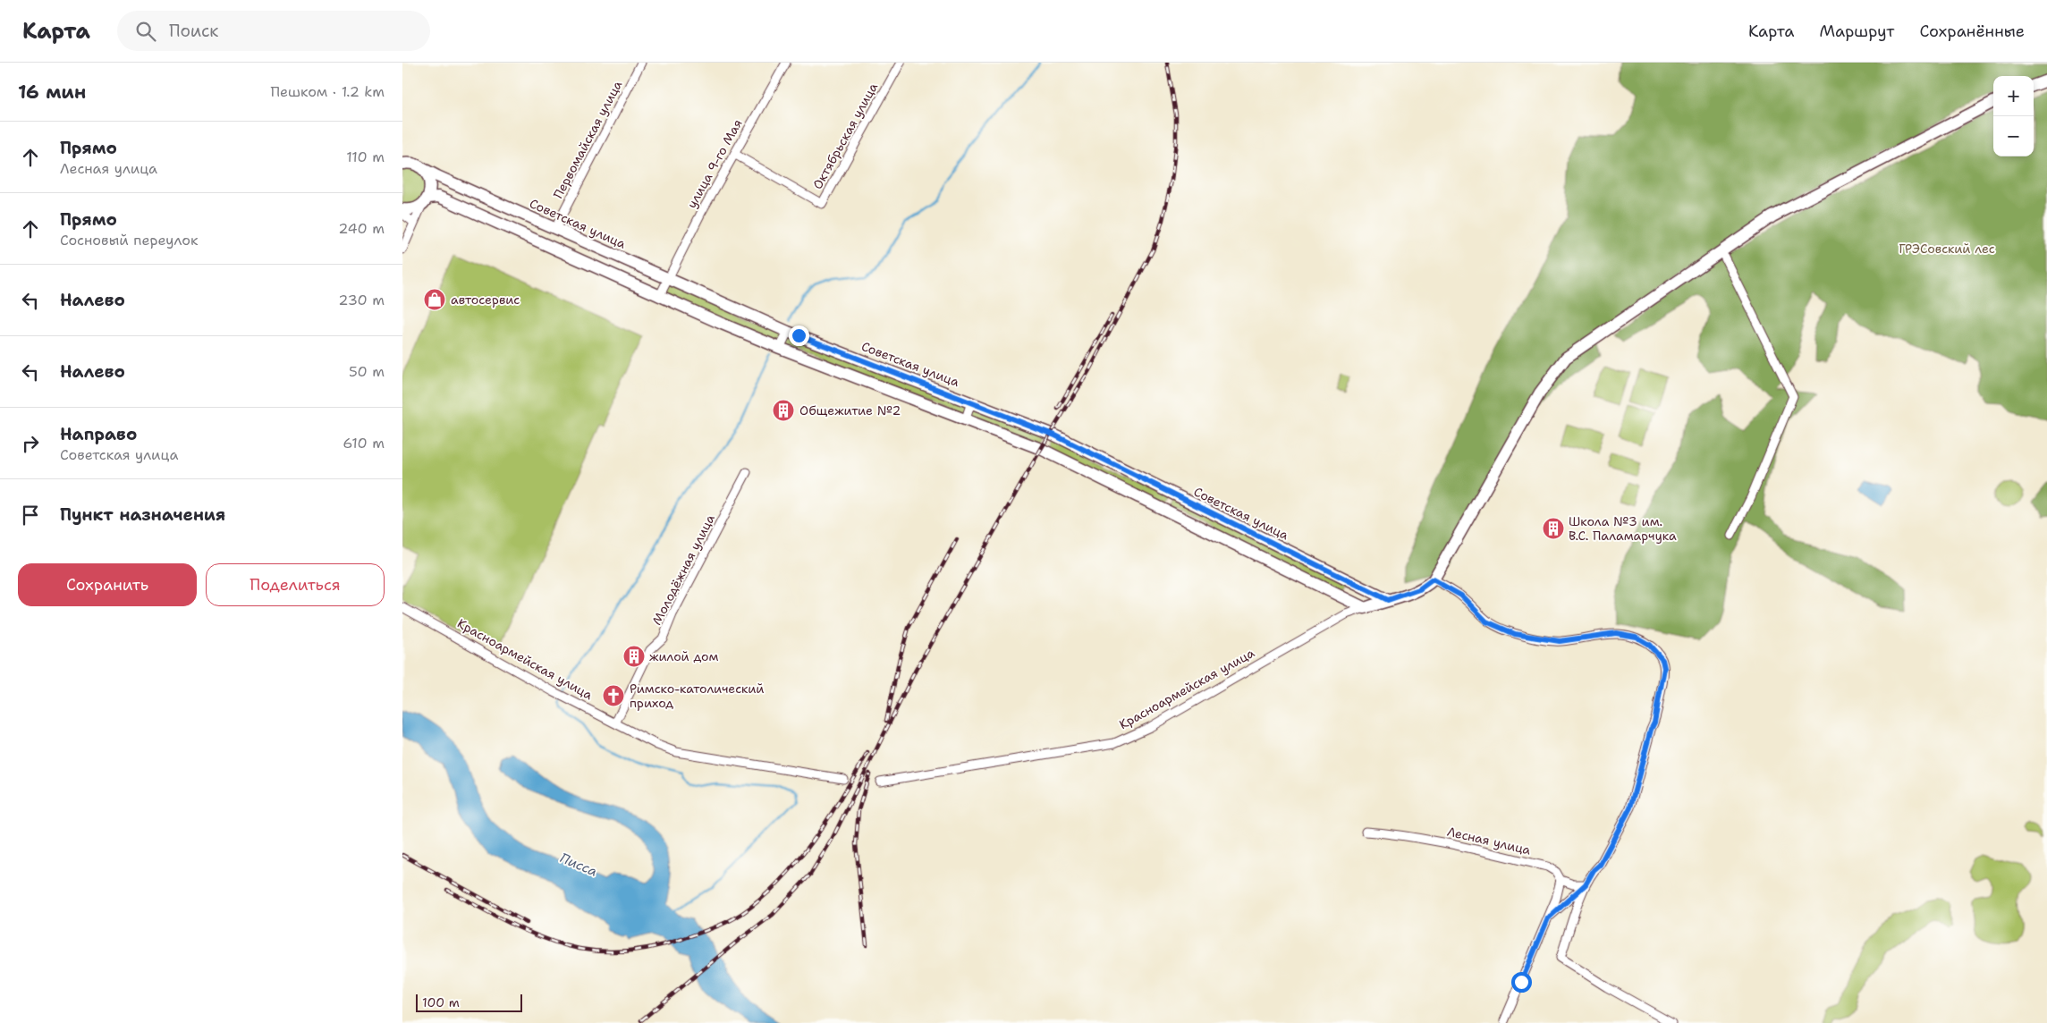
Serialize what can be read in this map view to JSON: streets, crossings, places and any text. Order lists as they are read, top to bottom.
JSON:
{
  "streets": {
    "main road": ["Советская улица", "Красноармейская улица"],
    "street": [
      "Октябрьская улица",
      "Первомайская улица",
      "улица 9-го Мая",
      "Молодёжная улица",
      "Лесная улица"
    ]
  },
  "crossings": [
    ["Октябрьская улица", "улица 9-го Мая"],
    ["Первомайская улица", "Советская улица"],
    ["улица 9-го Мая", "Советская улица"],
    ["Советская улица", "Красноармейская улица"],
    ["Молодёжная улица", "Красноармейская улица"]
  ],
  "water": ["Писса"],
  "parks": ["ГРЭСовский лес"],
  "places": {
    "shop": ["автосервис"],
    "building": ["Общежитие №2", "Школа №3 им. В.С. Паламарчука", "жилой дом"],
    "church": ["Римско-католический приход"]
  },
  "scale_bar": "100 m",
  "page": {
    "header": "Карта",
    "search": "Поиск",
    "nav": ["Карта", "Маршрут", "Сохранённые"],
    "heading": ["16 мин", "Пешком · 1.2 km"],
    "map_buttons": ["+", "−"],
    "list": [
      ["Прямо", "Лесная улица", "110 m"],
      ["Прямо", "Сосновый переулок", "240 m"],
      ["Налево", "230 m"],
      ["Налево", "50 m"],
      ["Направо", "Советская улица", "610 m"],
      "Пункт назначения"
    ],
    "buttons": ["Сохранить", "Поделиться"],
    "scale": "100 m"
  }
}
